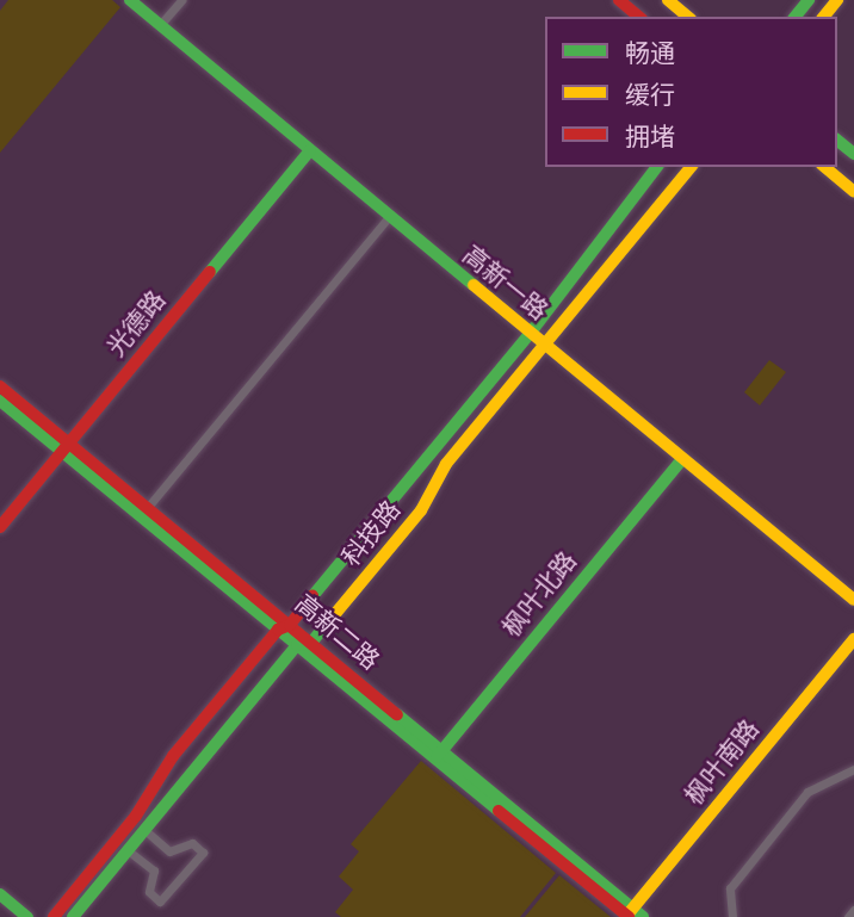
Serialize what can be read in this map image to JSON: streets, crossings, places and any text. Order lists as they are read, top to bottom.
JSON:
{
  "streets": {
    "street": [
      "高新一路",
      "光德路",
      "科技路",
      "枫叶北路",
      "高新二路",
      "枫叶南路"
    ]
  },
  "crossings": [
    ["高新一路", "光德路"],
    ["高新一路", "科技路"],
    ["高新一路", "枫叶北路"],
    ["光德路", "高新二路"],
    ["科技路", "高新二路"],
    ["枫叶北路", "高新二路"],
    ["高新二路", "枫叶南路"]
  ],
  "legend": ["畅通", "缓行", "拥堵"]
}
